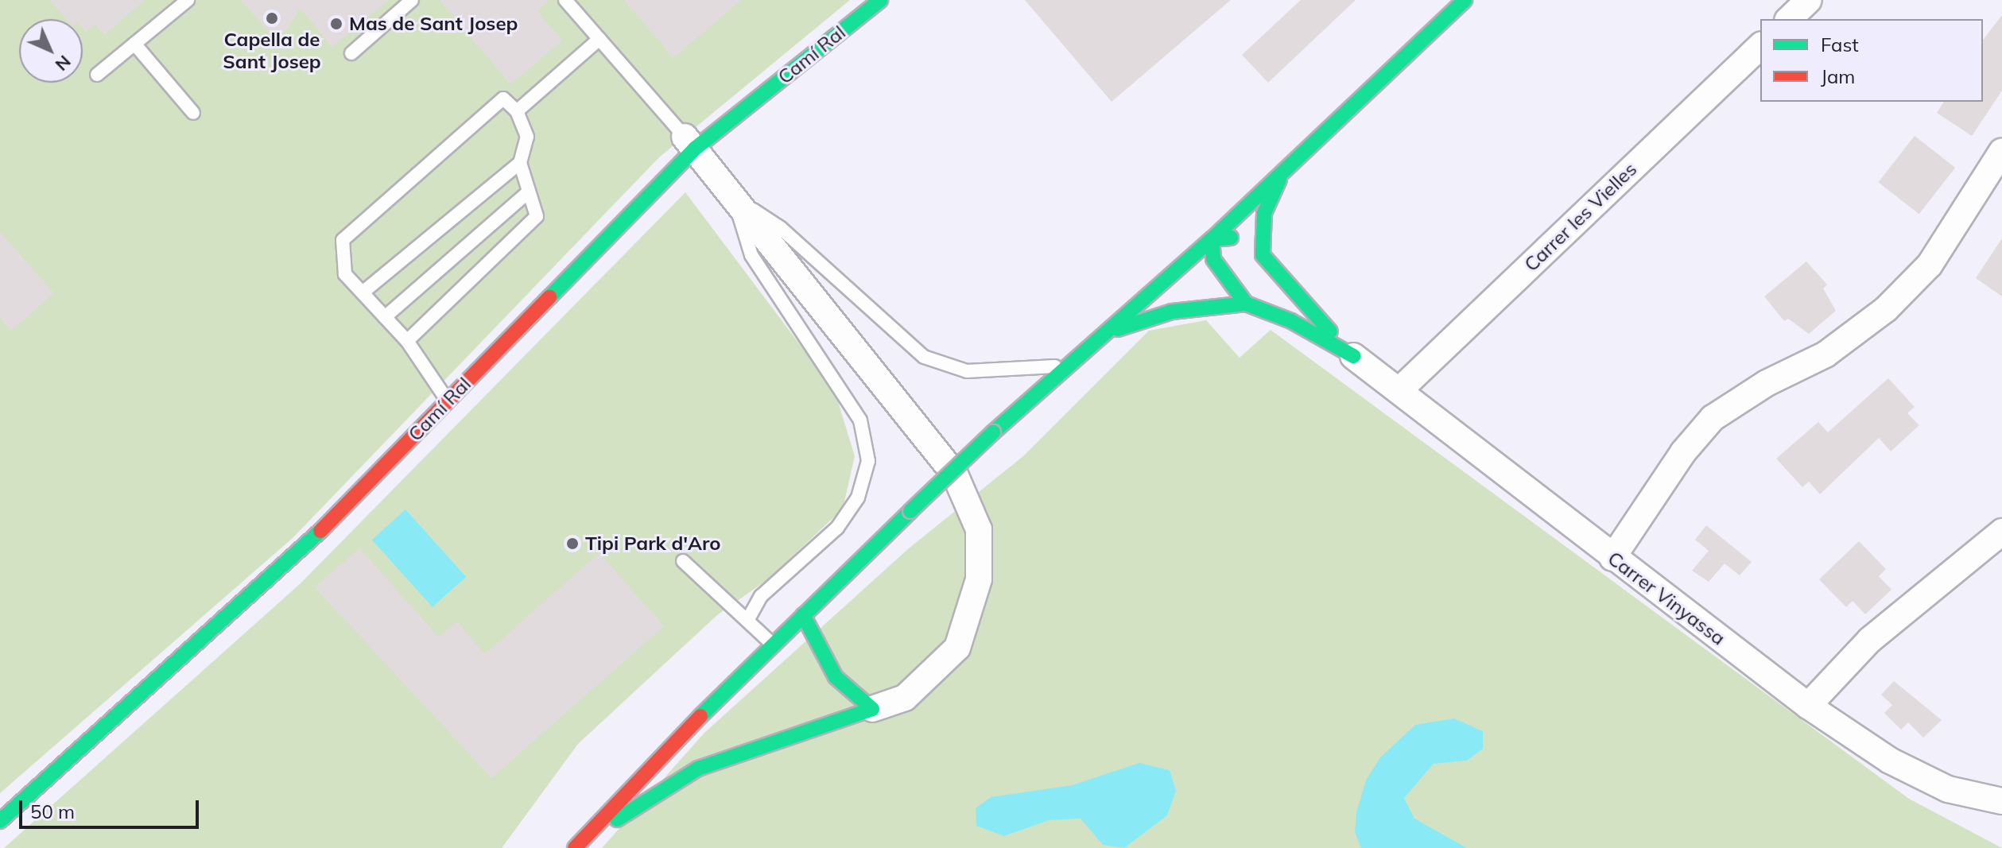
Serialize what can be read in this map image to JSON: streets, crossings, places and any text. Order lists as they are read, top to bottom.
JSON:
{
  "streets": {
    "street": ["Camí Ral", "Carrer les Vielles", "Carrer Vinyassa"]
  },
  "crossings": [
    ["Carrer les Vielles", "Carrer Vinyassa"]
  ],
  "places": ["Capella de Sant Josep", "Mas de Sant Josep", "Tipi Park d'Aro"],
  "legend": ["Fast", "Jam"],
  "scale_bar": "50 m",
  "north": "bottom right"
}
